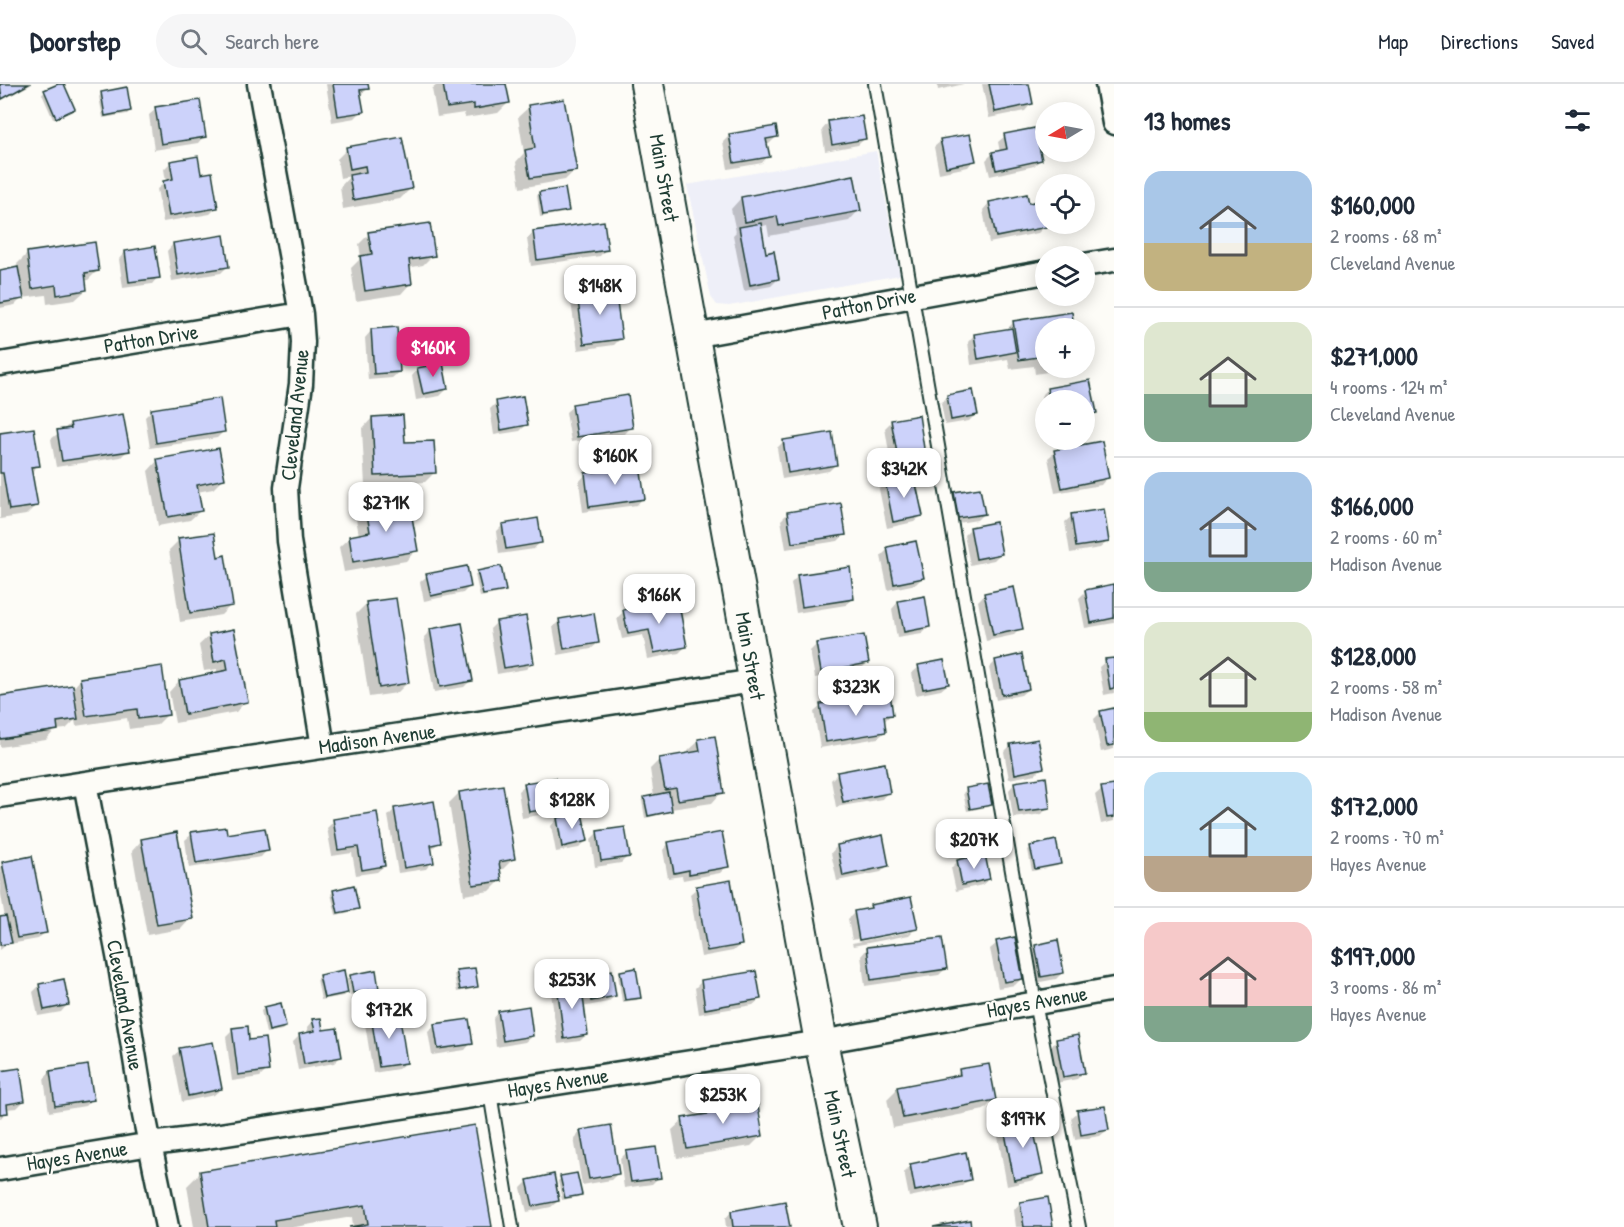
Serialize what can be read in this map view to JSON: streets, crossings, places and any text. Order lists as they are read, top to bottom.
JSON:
{
  "streets": {
    "main road": ["Main Street"],
    "street": [
      "Patton Drive",
      "Cleveland Avenue",
      "Madison Avenue",
      "Hayes Avenue"
    ]
  },
  "crossings": [
    ["Main Street", "Patton Drive"],
    ["Main Street", "Madison Avenue"],
    ["Main Street", "Hayes Avenue"],
    ["Patton Drive", "Cleveland Avenue"],
    ["Cleveland Avenue", "Madison Avenue"],
    ["Cleveland Avenue", "Hayes Avenue"]
  ],
  "north": "left",
  "page": {
    "header": "Doorstep",
    "search": "Search here",
    "nav": ["Map", "Directions", "Saved"],
    "heading": "13 homes",
    "map_buttons": ["+", "−"],
    "list": [
      {
        "name": "$160,000",
        "note": "2 rooms · 68 m² · Cleveland Avenue"
      },
      {
        "name": "$271,000",
        "note": "4 rooms · 124 m² · Cleveland Avenue"
      },
      {
        "name": "$166,000",
        "note": "2 rooms · 60 m² · Madison Avenue"
      },
      {
        "name": "$128,000",
        "note": "2 rooms · 58 m² · Madison Avenue"
      },
      {
        "name": "$172,000",
        "note": "2 rooms · 70 m² · Hayes Avenue"
      },
      {
        "name": "$197,000",
        "note": "3 rooms · 86 m² · Hayes Avenue"
      }
    ],
    "price": [
      "$148K",
      "$160K",
      "$160K",
      "$342K",
      "$271K",
      "$166K",
      "$323K",
      "$128K",
      "$207K",
      "$253K",
      "$172K",
      "$253K",
      "$197K"
    ]
  }
}
